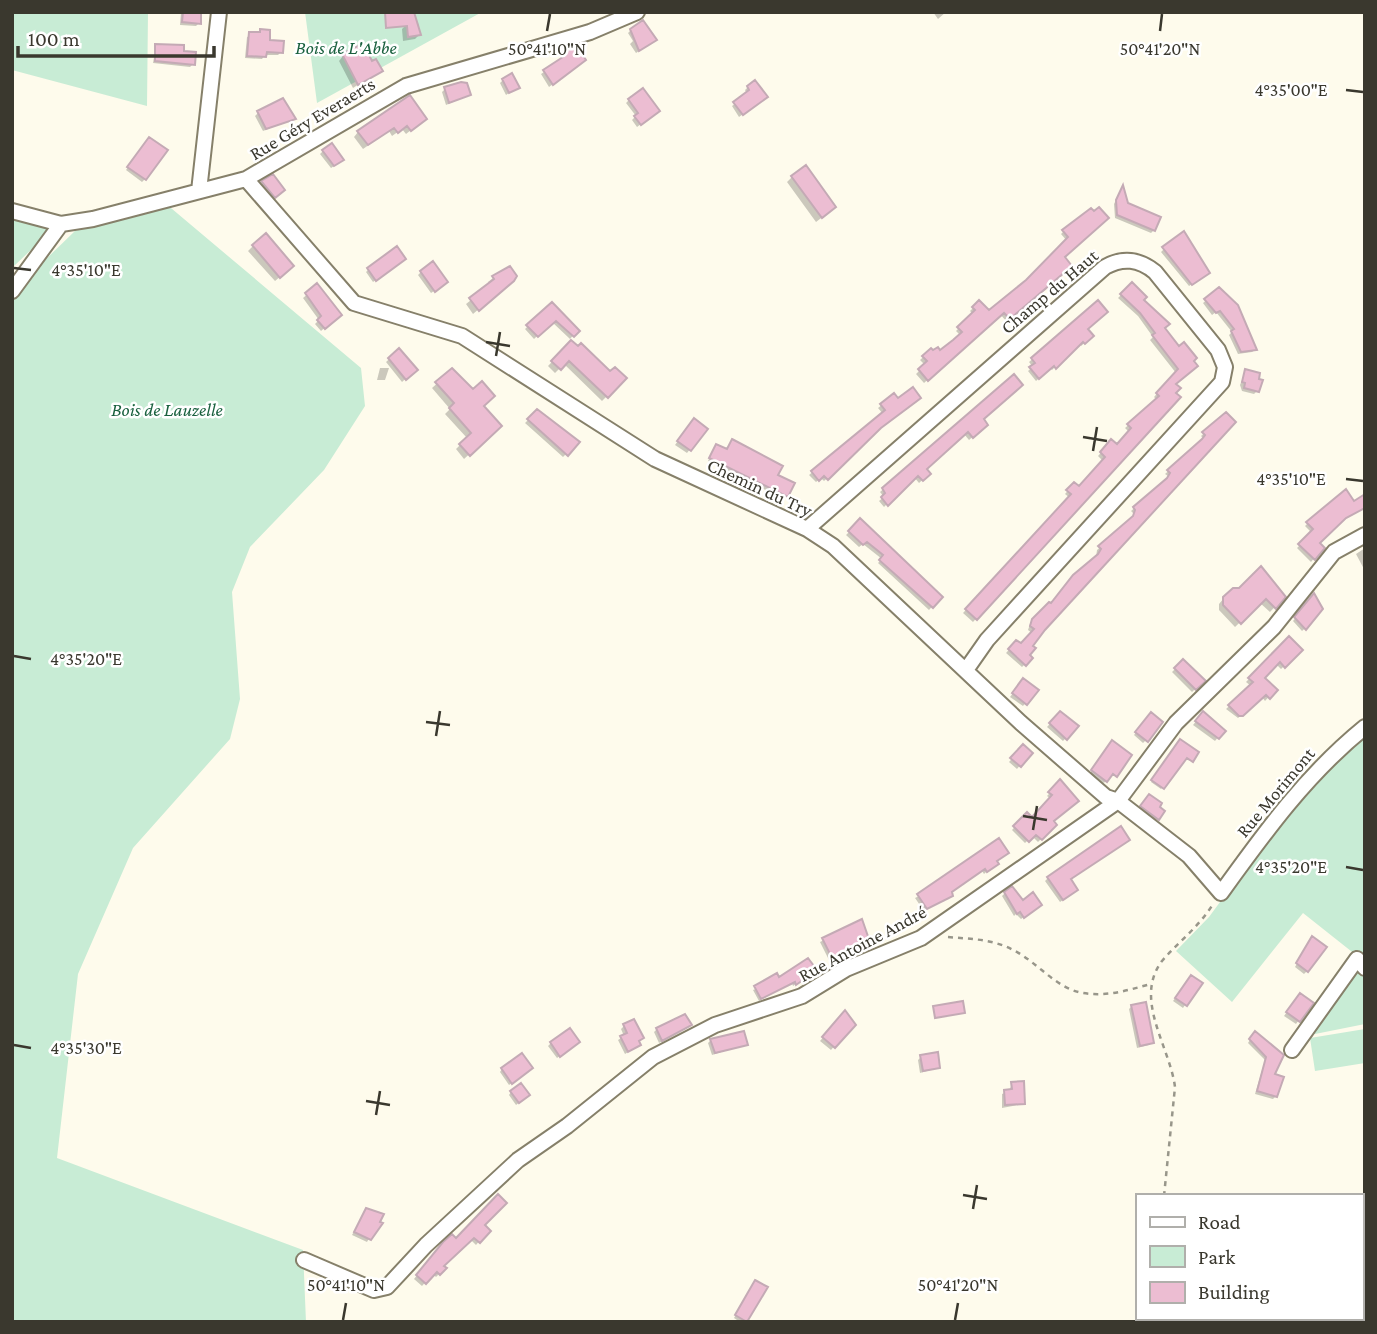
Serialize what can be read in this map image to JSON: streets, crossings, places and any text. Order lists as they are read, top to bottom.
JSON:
{
  "streets": {
    "street": [
      "Rue Géry Everaerts",
      "Champ du Haut",
      "Chemin du Try",
      "Rue Morimont",
      "Rue Antoine André"
    ]
  },
  "crossings": [
    ["Rue Géry Everaerts", "Chemin du Try"],
    ["Champ du Haut", "Chemin du Try"],
    ["Chemin du Try", "Rue Morimont"],
    ["Chemin du Try", "Rue Antoine André"]
  ],
  "parks": ["Bois de L'Abbe", "Bois de Lauzelle"],
  "legend": ["Road", "Park", "Building"],
  "scale_bar": "100 m",
  "coordinates": [
    "50°41'10\"N",
    "50°41'20\"N",
    "4°35'00\"E",
    "4°35'10\"E",
    "4°35'20\"E",
    "4°35'30\"E"
  ]
}
